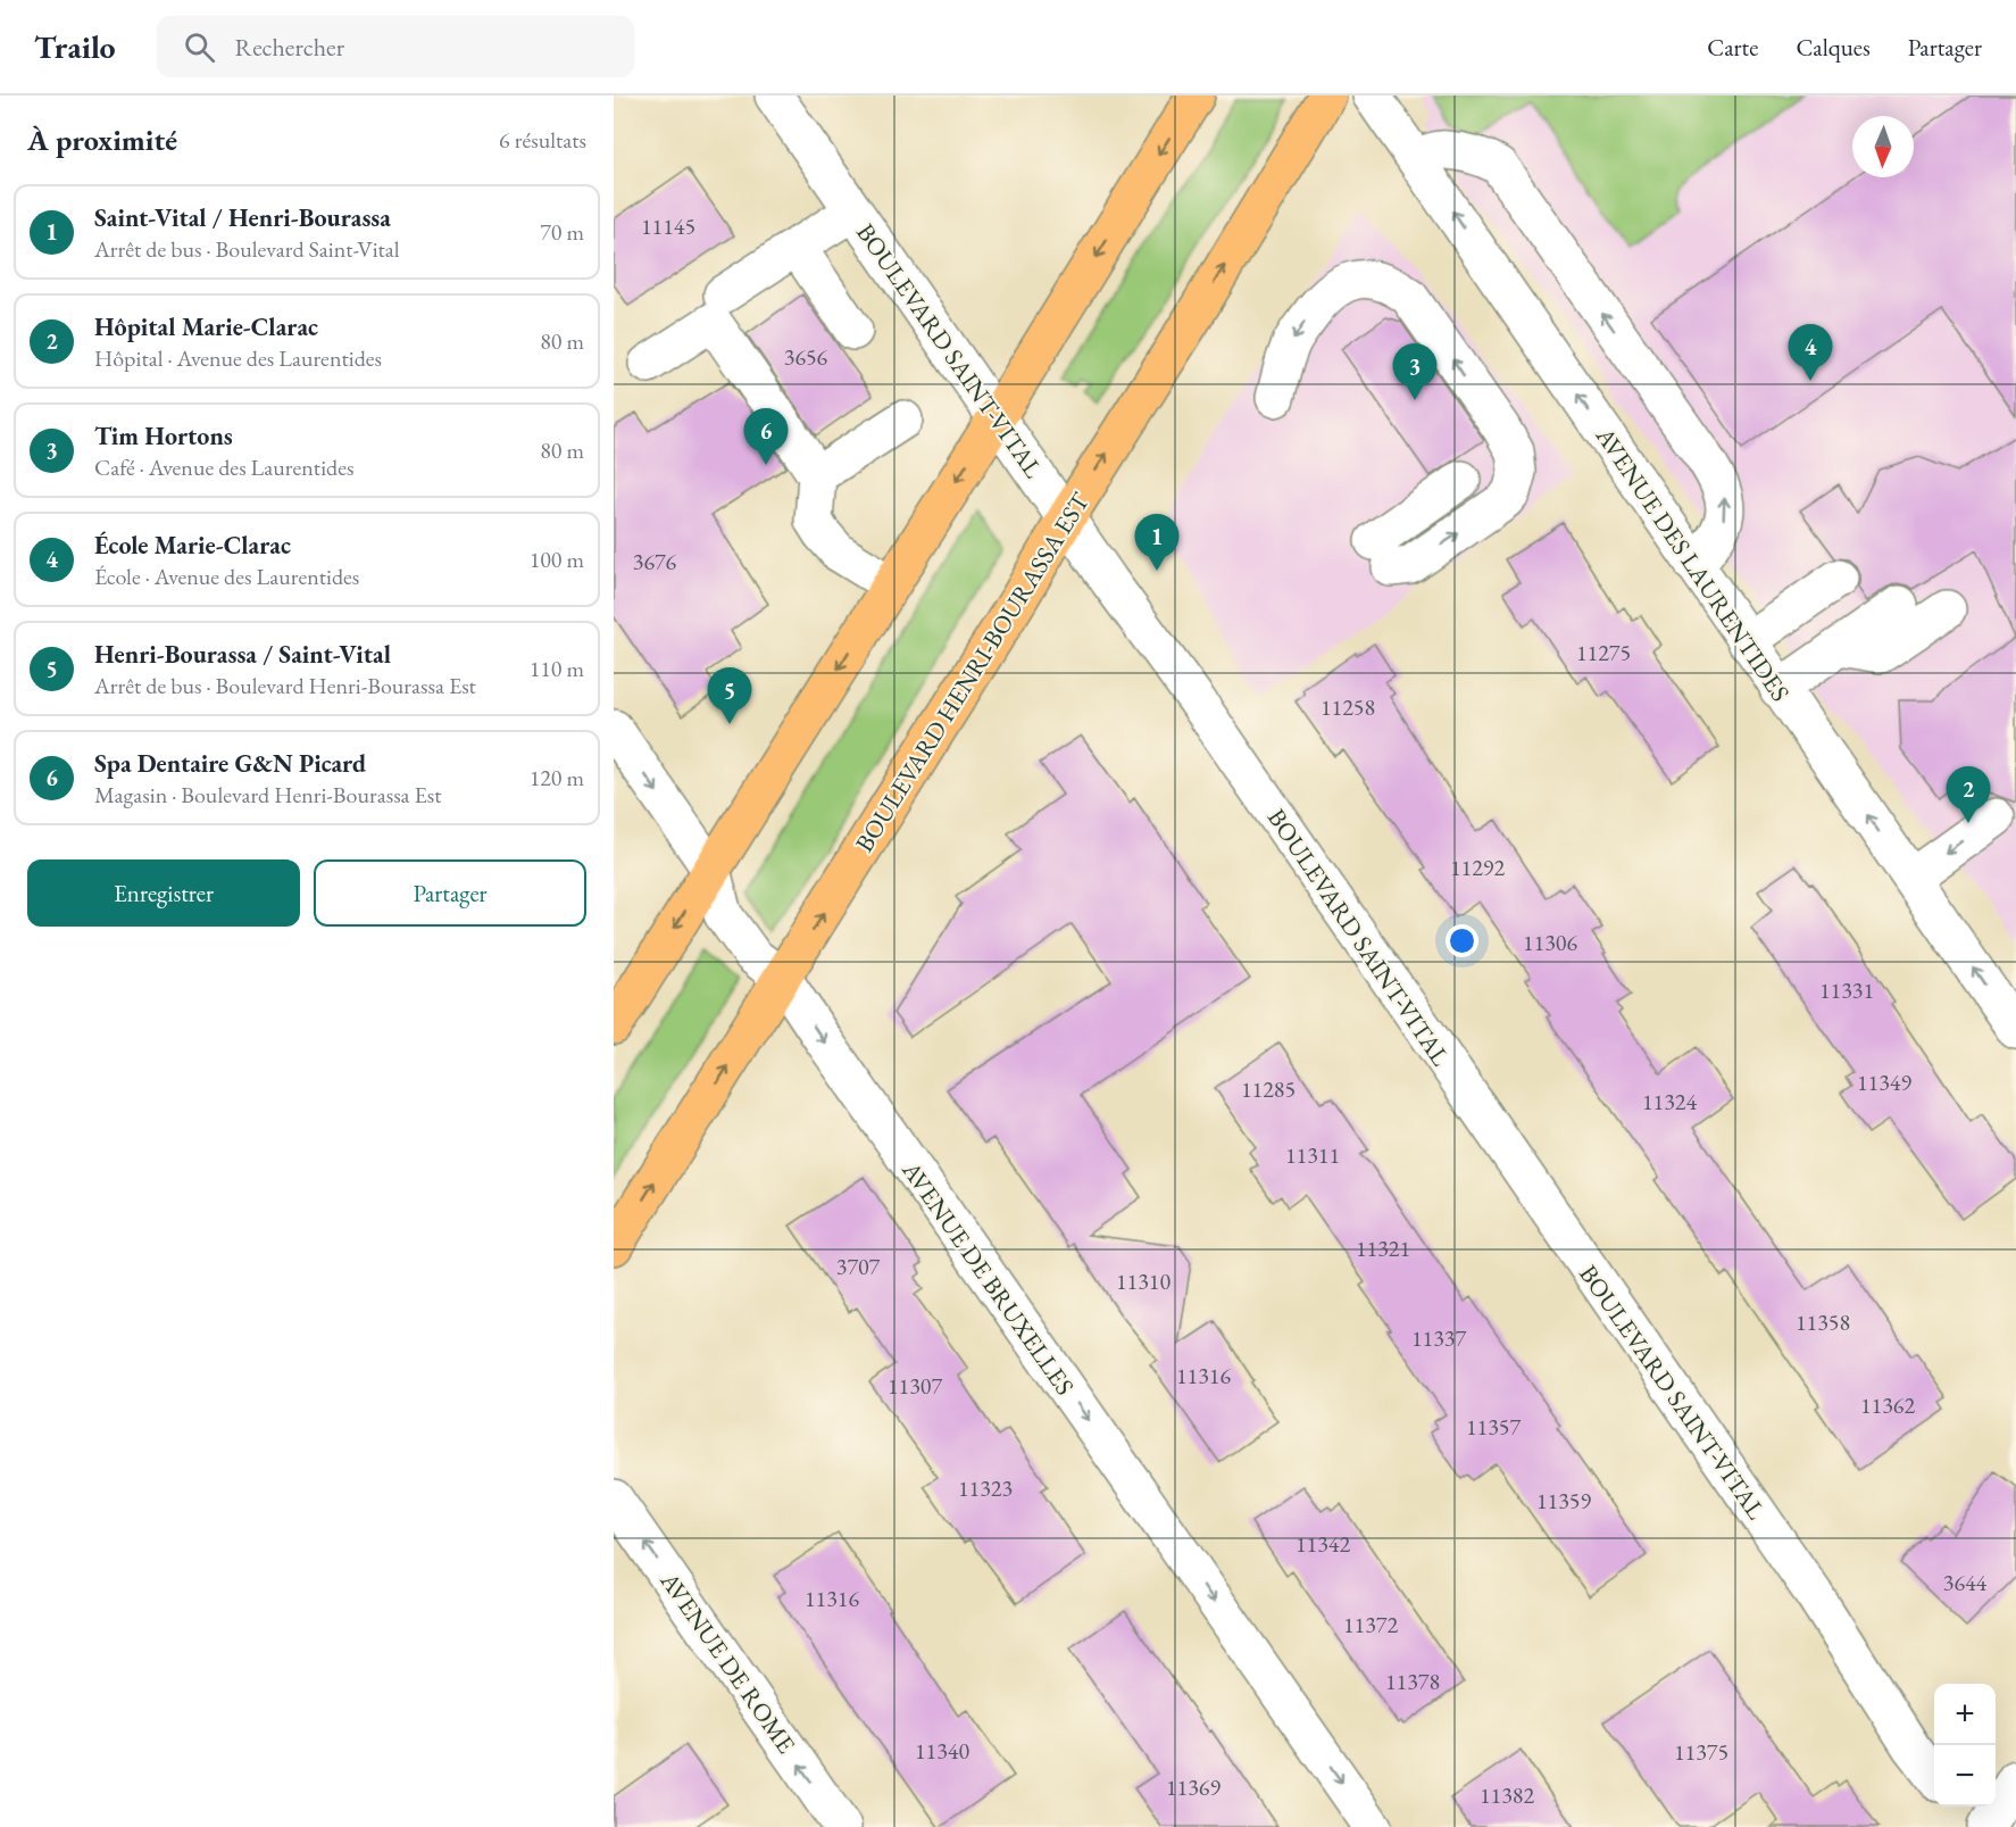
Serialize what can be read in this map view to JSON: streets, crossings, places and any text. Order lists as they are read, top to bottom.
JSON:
{
  "streets": {
    "main road": ["BOULEVARD HENRI-BOURASSA EST"],
    "street": [
      "BOULEVARD SAINT-VITAL",
      "AVENUE DES LAURENTIDES",
      "AVENUE DE BRUXELLES",
      "AVENUE DE ROME"
    ]
  },
  "crossings": [
    ["BOULEVARD SAINT-VITAL", "BOULEVARD HENRI-BOURASSA EST"],
    ["BOULEVARD HENRI-BOURASSA EST", "AVENUE DE BRUXELLES"]
  ],
  "one_way": ["AVENUE DES LAURENTIDES", "AVENUE DE BRUXELLES", "AVENUE DE ROME"],
  "house_numbers": [
    "11145",
    "3656",
    "3676",
    "11275",
    "11258",
    "11292",
    "11306",
    "11331",
    "11349",
    "11285",
    "11324",
    "11311",
    "11321",
    "3707",
    "11310",
    "11358",
    "11337",
    "11316",
    "11307",
    "11362",
    "11357",
    "11323",
    "11359",
    "11342",
    "3644",
    "11316",
    "11372",
    "11378",
    "11340",
    "11375",
    "11369",
    "11382"
  ],
  "north": "bottom",
  "page": {
    "header": "Trailo",
    "search": "Rechercher",
    "nav": ["Carte", "Calques", "Partager"],
    "heading": ["À proximité", "6 résultats"],
    "list": [
      {
        "mark": "1",
        "name": "Saint-Vital / Henri-Bourassa",
        "note": "Arrêt de bus · Boulevard Saint-Vital",
        "value": "70 m"
      },
      {
        "mark": "2",
        "name": "Hôpital Marie-Clarac",
        "note": "Hôpital · Avenue des Laurentides",
        "value": "80 m"
      },
      {
        "mark": "3",
        "name": "Tim Hortons",
        "note": "Café · Avenue des Laurentides",
        "value": "80 m"
      },
      {
        "mark": "4",
        "name": "École Marie-Clarac",
        "note": "École · Avenue des Laurentides",
        "value": "100 m"
      },
      {
        "mark": "5",
        "name": "Henri-Bourassa / Saint-Vital",
        "note": "Arrêt de bus · Boulevard Henri-Bourassa Est",
        "value": "110 m"
      },
      {
        "mark": "6",
        "name": "Spa Dentaire G&N Picard",
        "note": "Magasin · Boulevard Henri-Bourassa Est",
        "value": "120 m"
      }
    ],
    "pins": [
      "4",
      "3",
      "6",
      "1",
      "5",
      "2"
    ],
    "buttons": ["Enregistrer", "Partager"],
    "map_buttons": ["+", "−"]
  }
}
